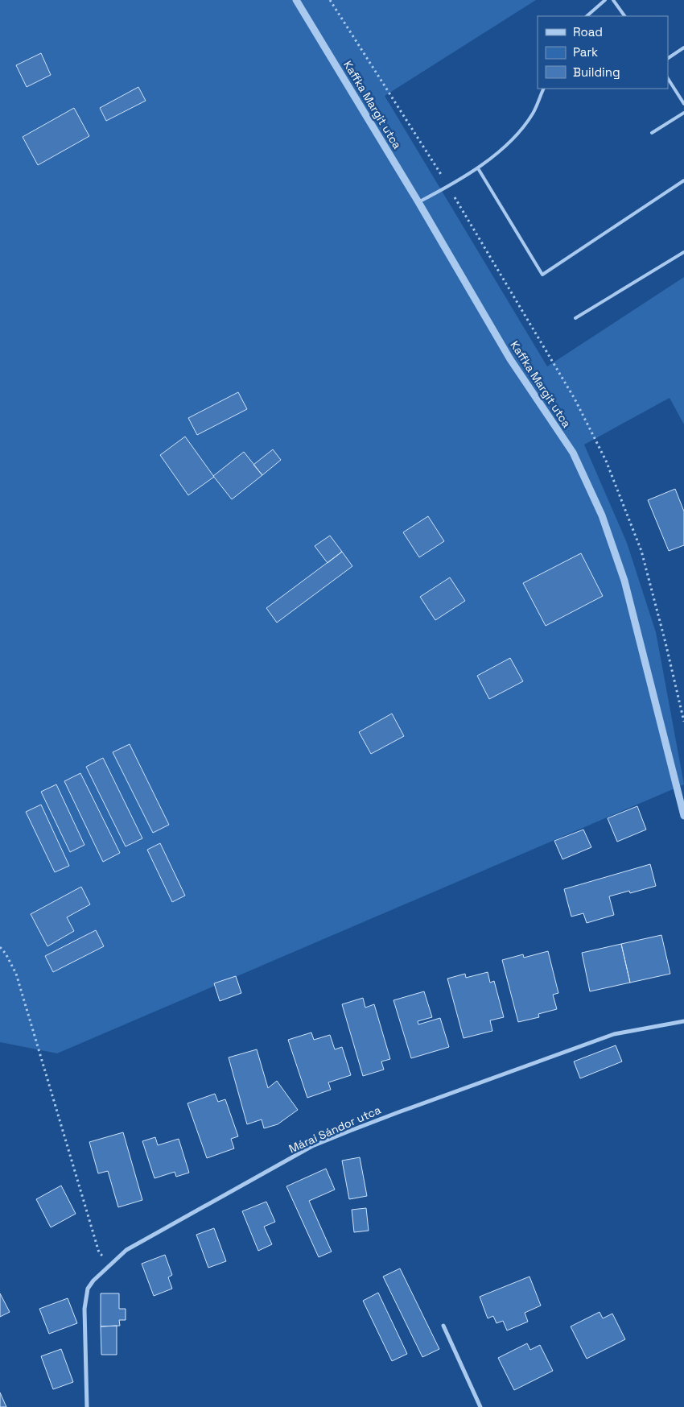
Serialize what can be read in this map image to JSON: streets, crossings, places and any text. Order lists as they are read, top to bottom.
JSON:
{
  "streets": {
    "street": ["Kaffka Margit utca", "Márai Sándor utca"]
  },
  "legend": ["Road", "Park", "Building"]
}
